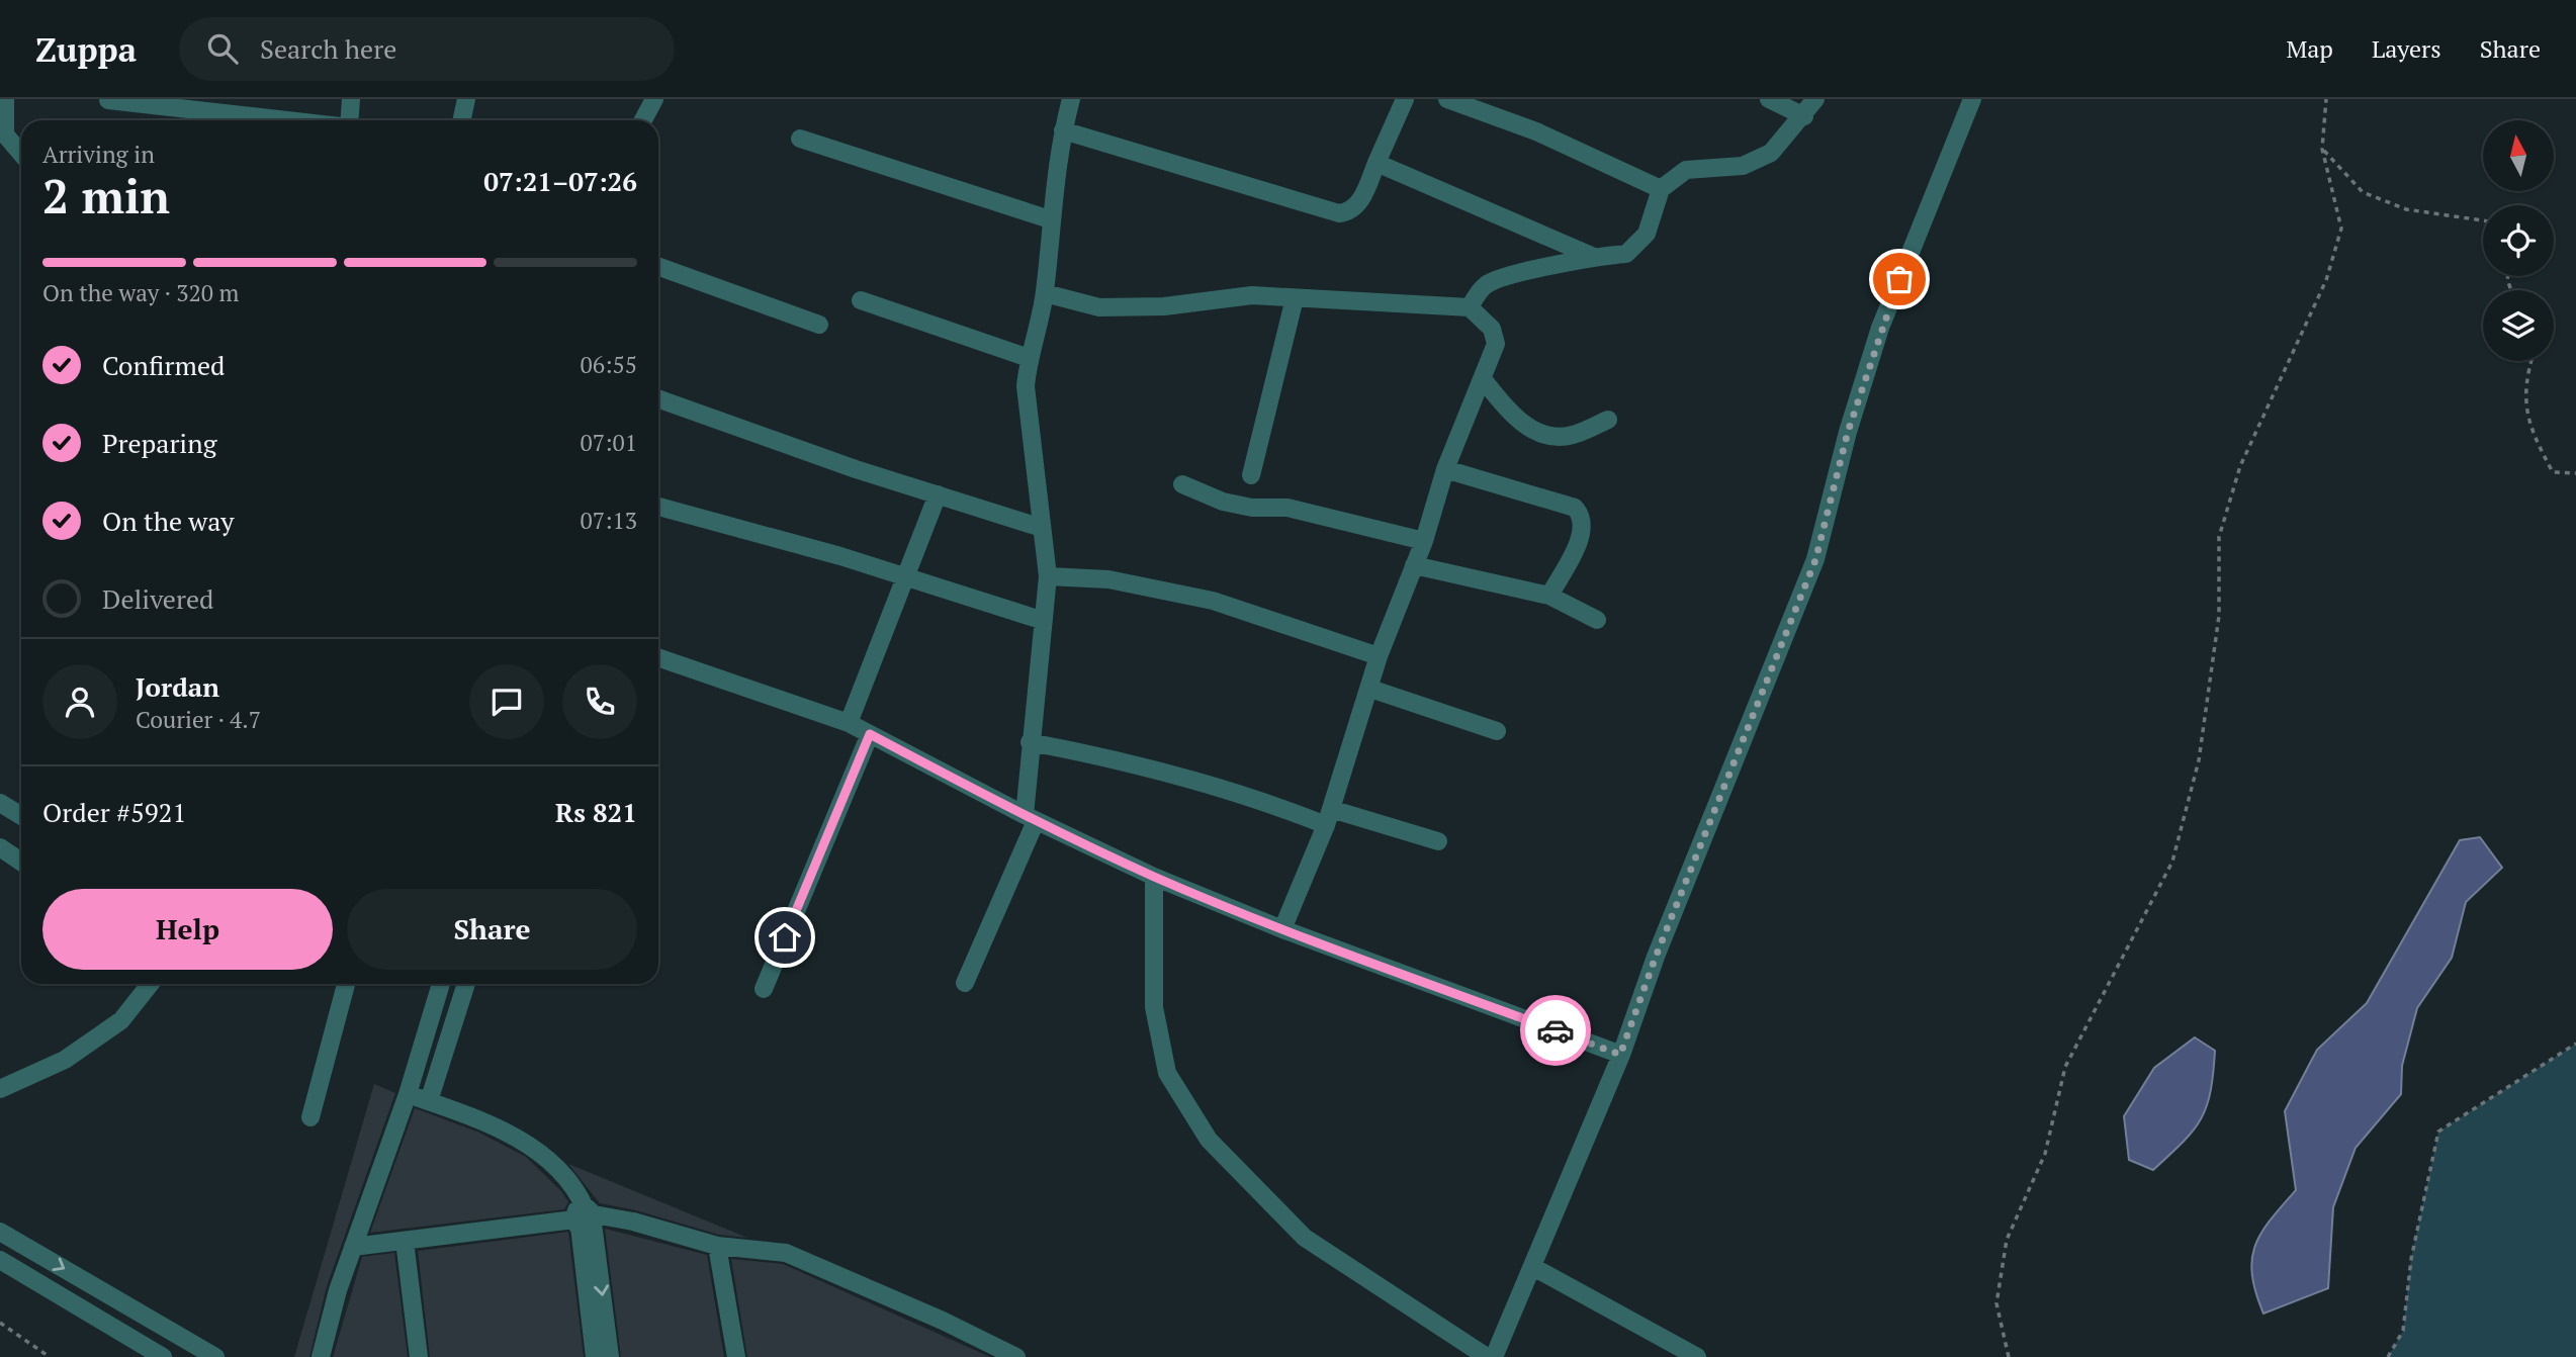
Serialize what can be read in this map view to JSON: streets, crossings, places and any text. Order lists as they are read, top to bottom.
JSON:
{
  "north": "top",
  "page": {
    "header": "Zuppa",
    "search": "Search here",
    "nav": ["Map", "Layers", "Share"],
    "heading": ["2 min", "Arriving in", "07:21–07:26"],
    "panel": [
      "Jordan",
      "Courier · 4.7",
      "Order #5921",
      "Rs 821"
    ],
    "bar": "On the way · 320 m",
    "list": [
      ["Confirmed", "06:55"],
      ["Preparing", "07:01"],
      ["On the way", "07:13"],
      "Delivered"
    ],
    "buttons": ["Help", "Share"]
  }
}
